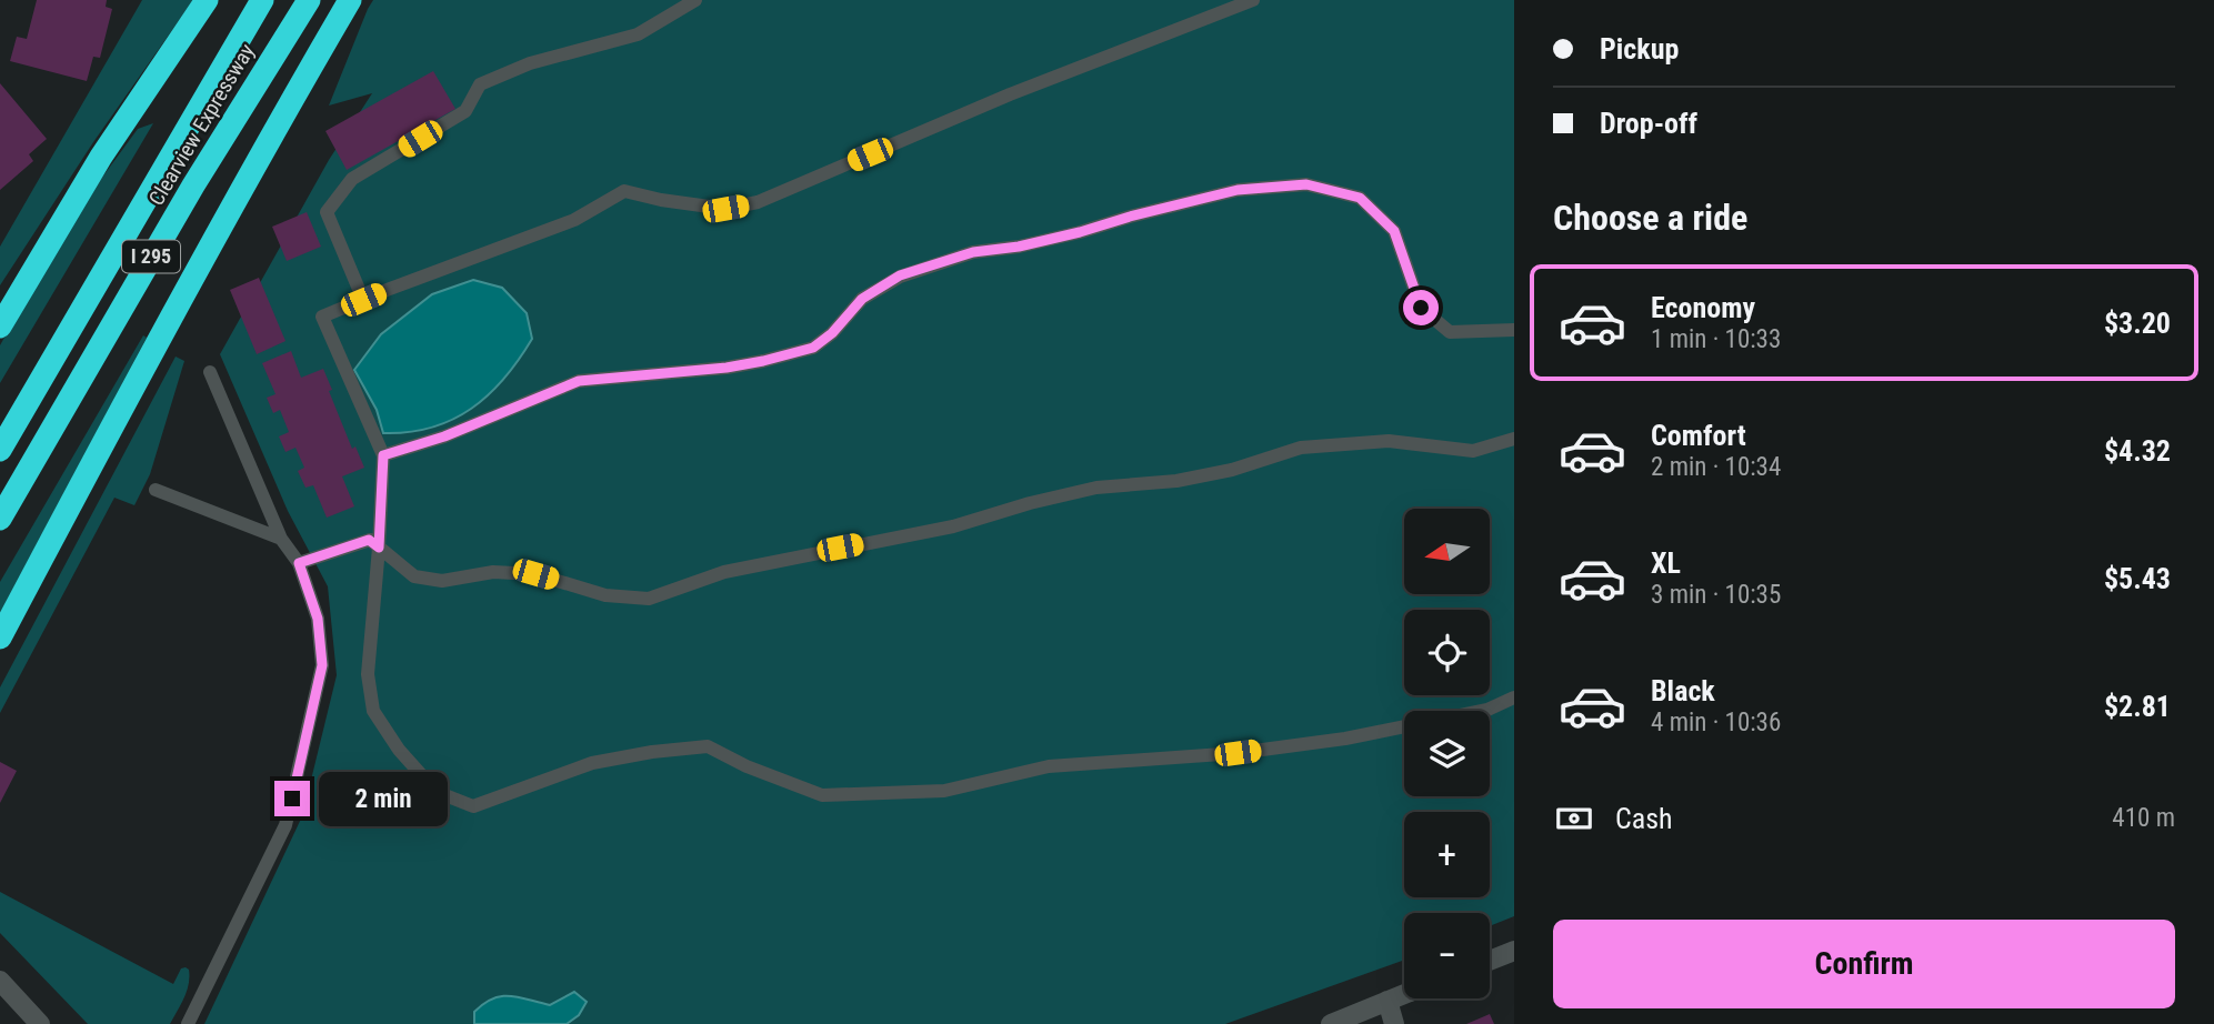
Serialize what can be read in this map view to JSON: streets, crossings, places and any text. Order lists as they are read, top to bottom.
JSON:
{
  "streets": {
    "highway": ["Clearview Expressway", "I 295"]
  },
  "north": "left",
  "page": {
    "banner": ["Pickup", "Drop-off"],
    "heading": "Choose a ride",
    "list": [
      {
        "name": "Economy",
        "note": "1 min · 10:33",
        "value": "$3.20"
      },
      {
        "name": "Comfort",
        "note": "2 min · 10:34",
        "value": "$4.32"
      },
      {
        "name": "XL",
        "note": "3 min · 10:35",
        "value": "$5.43"
      },
      {
        "name": "Black",
        "note": "4 min · 10:36",
        "value": "$2.81"
      }
    ],
    "map_buttons": ["+", "−"],
    "bubble": "2 min",
    "pay": ["Cash", "410 m"],
    "buttons": "Confirm"
  }
}
